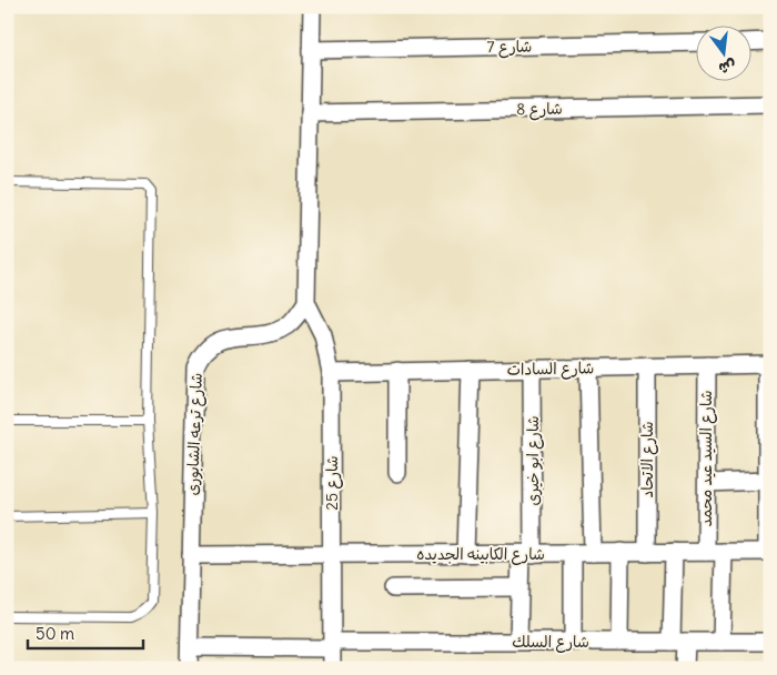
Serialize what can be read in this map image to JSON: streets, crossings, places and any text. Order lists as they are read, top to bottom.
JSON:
{
  "streets": {
    "street": [
      "شارع 7",
      "شارع 8",
      "شارع السادات",
      "شارع ترعه الشابورى",
      "شارع السيد عيد محمد",
      "شارع الاتحاد",
      "شارع ابو خيرى",
      "شارع 25",
      "شارع الكابينه الجديده",
      "شارع السلك"
    ]
  },
  "crossings": [
    ["شارع السادات", "شارع السيد عيد محمد"],
    ["شارع السادات", "شارع الاتحاد"],
    ["شارع السادات", "شارع ابو خيرى"],
    ["شارع السادات", "شارع 25"],
    ["شارع ترعه الشابورى", "شارع 25"],
    ["شارع ترعه الشابورى", "شارع الكابينه الجديده"],
    ["شارع ترعه الشابورى", "شارع السلك"],
    ["شارع السيد عيد محمد", "شارع الكابينه الجديده"],
    ["شارع الاتحاد", "شارع الكابينه الجديده"],
    ["شارع ابو خيرى", "شارع الكابينه الجديده"],
    ["شارع ابو خيرى", "شارع السلك"],
    ["شارع 25", "شارع الكابينه الجديده"],
    ["شارع 25", "شارع السلك"]
  ],
  "scale_bar": "50 m",
  "north": "bottom"
}
